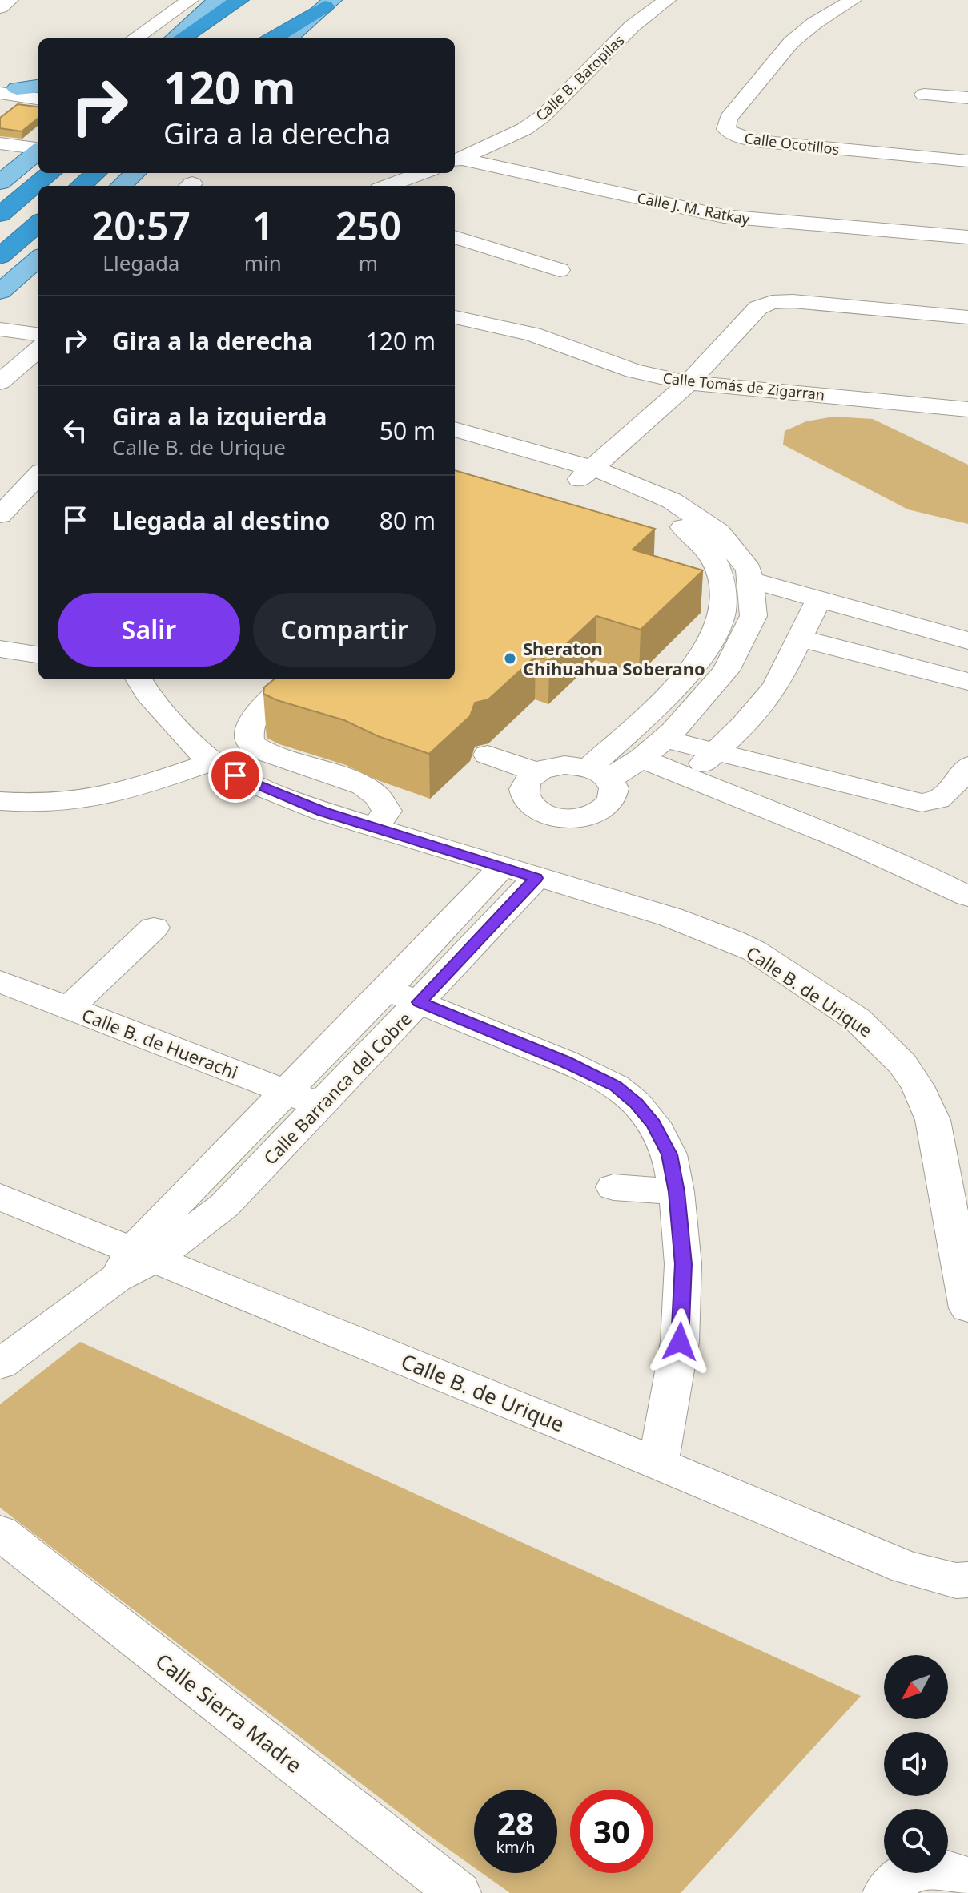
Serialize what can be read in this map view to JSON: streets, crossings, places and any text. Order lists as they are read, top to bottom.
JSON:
{
  "streets": {
    "street": [
      "Calle B. Batopilas",
      "Calle Ocotillos",
      "Calle J. M. Ratkay",
      "Calle Tomás de Zigarran",
      "Calle B. de Urique",
      "Calle B. de Huerachi",
      "Calle Barranca del Cobre",
      "Calle Sierra Madre"
    ]
  },
  "crossings": [
    ["Calle B. Batopilas", "Calle J. M. Ratkay"],
    ["Calle B. de Urique", "Calle Barranca del Cobre"],
    ["Calle B. de Huerachi", "Calle Barranca del Cobre"]
  ],
  "places": ["Sheraton Chihuahua Soberano"],
  "north": "bottom left",
  "page": {
    "turn": ["120 m", "Gira a la derecha"],
    "eta": [
      "20:57",
      "Llegada",
      "1",
      "min",
      "250",
      "m"
    ],
    "list": [
      {
        "name": "Gira a la derecha",
        "value": "120 m"
      },
      {
        "name": "Gira a la izquierda",
        "note": "Calle B. de Urique",
        "value": "50 m"
      },
      {
        "name": "Llegada al destino",
        "value": "80 m"
      }
    ],
    "buttons": ["Salir", "Compartir"],
    "speed": "28 km/h",
    "limit": "30"
  }
}
